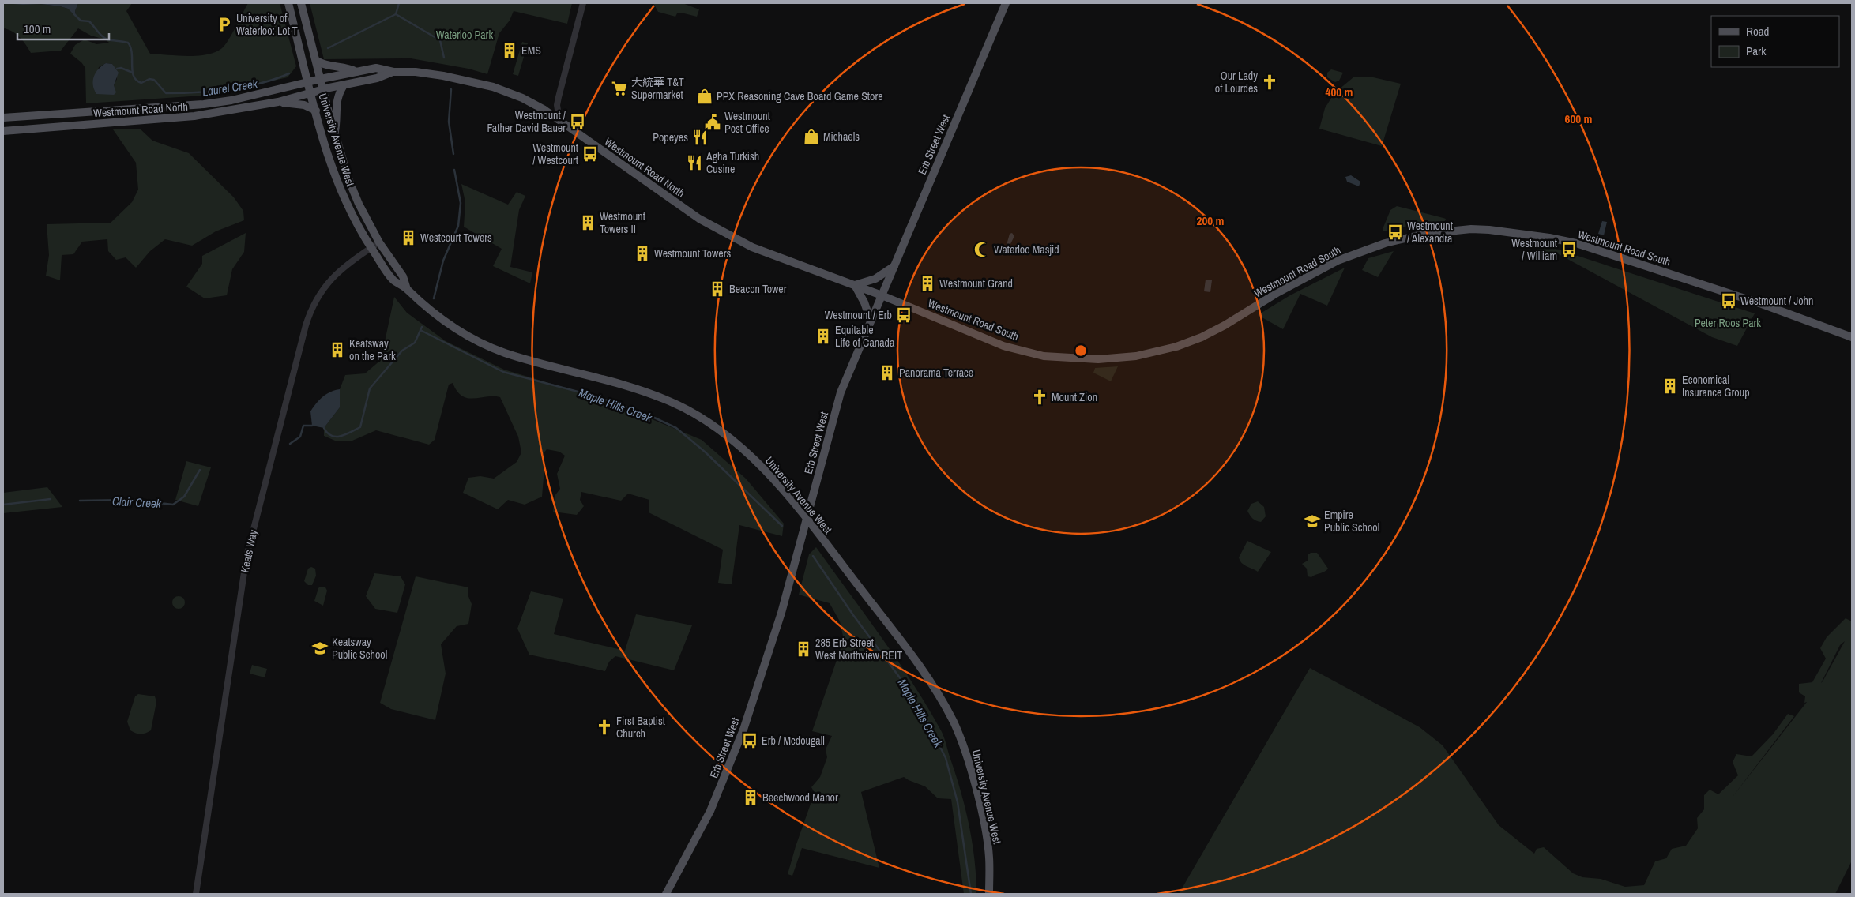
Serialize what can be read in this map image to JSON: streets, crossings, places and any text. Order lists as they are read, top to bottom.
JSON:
{
  "streets": {
    "main road": [
      "Westmount Road North",
      "University Avenue West",
      "Erb Street West",
      "Westmount Road South"
    ],
    "street": ["Keats Way"]
  },
  "crossings": [
    ["Westmount Road North", "University Avenue West"],
    ["Westmount Road North", "Erb Street West"],
    ["Westmount Road North", "Westmount Road South"],
    ["University Avenue West", "Erb Street West"],
    ["University Avenue West", "Keats Way"],
    ["Erb Street West", "Westmount Road South"]
  ],
  "water": ["Laurel Creek", "Maple Hills Creek", "Clair Creek"],
  "parks": ["Waterloo Park", "Peter Roos Park"],
  "places": {
    "parking": ["University of Waterloo: Lot T"],
    "building": [
      "EMS",
      "Westmount Towers II",
      "Westcourt Towers",
      "Westmount Towers",
      "Westmount Grand",
      "Beacon Tower",
      "Equitable Life of Canada",
      "Keatsway on the Park",
      "Panorama Terrace",
      "Economical Insurance Group",
      "285 Erb Street West Northview REIT",
      "Beechwood Manor"
    ],
    "church": ["Our Lady of Lourdes", "Mount Zion", "First Baptist Church"],
    "supermarket": ["大統華 T&T Supermarket"],
    "shop": ["PPX Reasoning Cave Board Game Store", "Michaels"],
    "bus stop": [
      "Westmount / Father David Bauer",
      "Westmount / Westcourt",
      "Westmount / Alexandra",
      "Westmount / William",
      "Westmount / John",
      "Westmount / Erb",
      "Erb / Mcdougall"
    ],
    "public building": ["Westmount Post Office"],
    "restaurant": ["Popeyes", "Agha Turkish Cusine"],
    "mosque": ["Waterloo Masjid"],
    "school or university": ["Empire Public School", "Keatsway Public School"]
  },
  "legend": ["Road", "Park"],
  "scale_bar": "100 m",
  "rings": ["400 m", "600 m", "200 m"]
}
